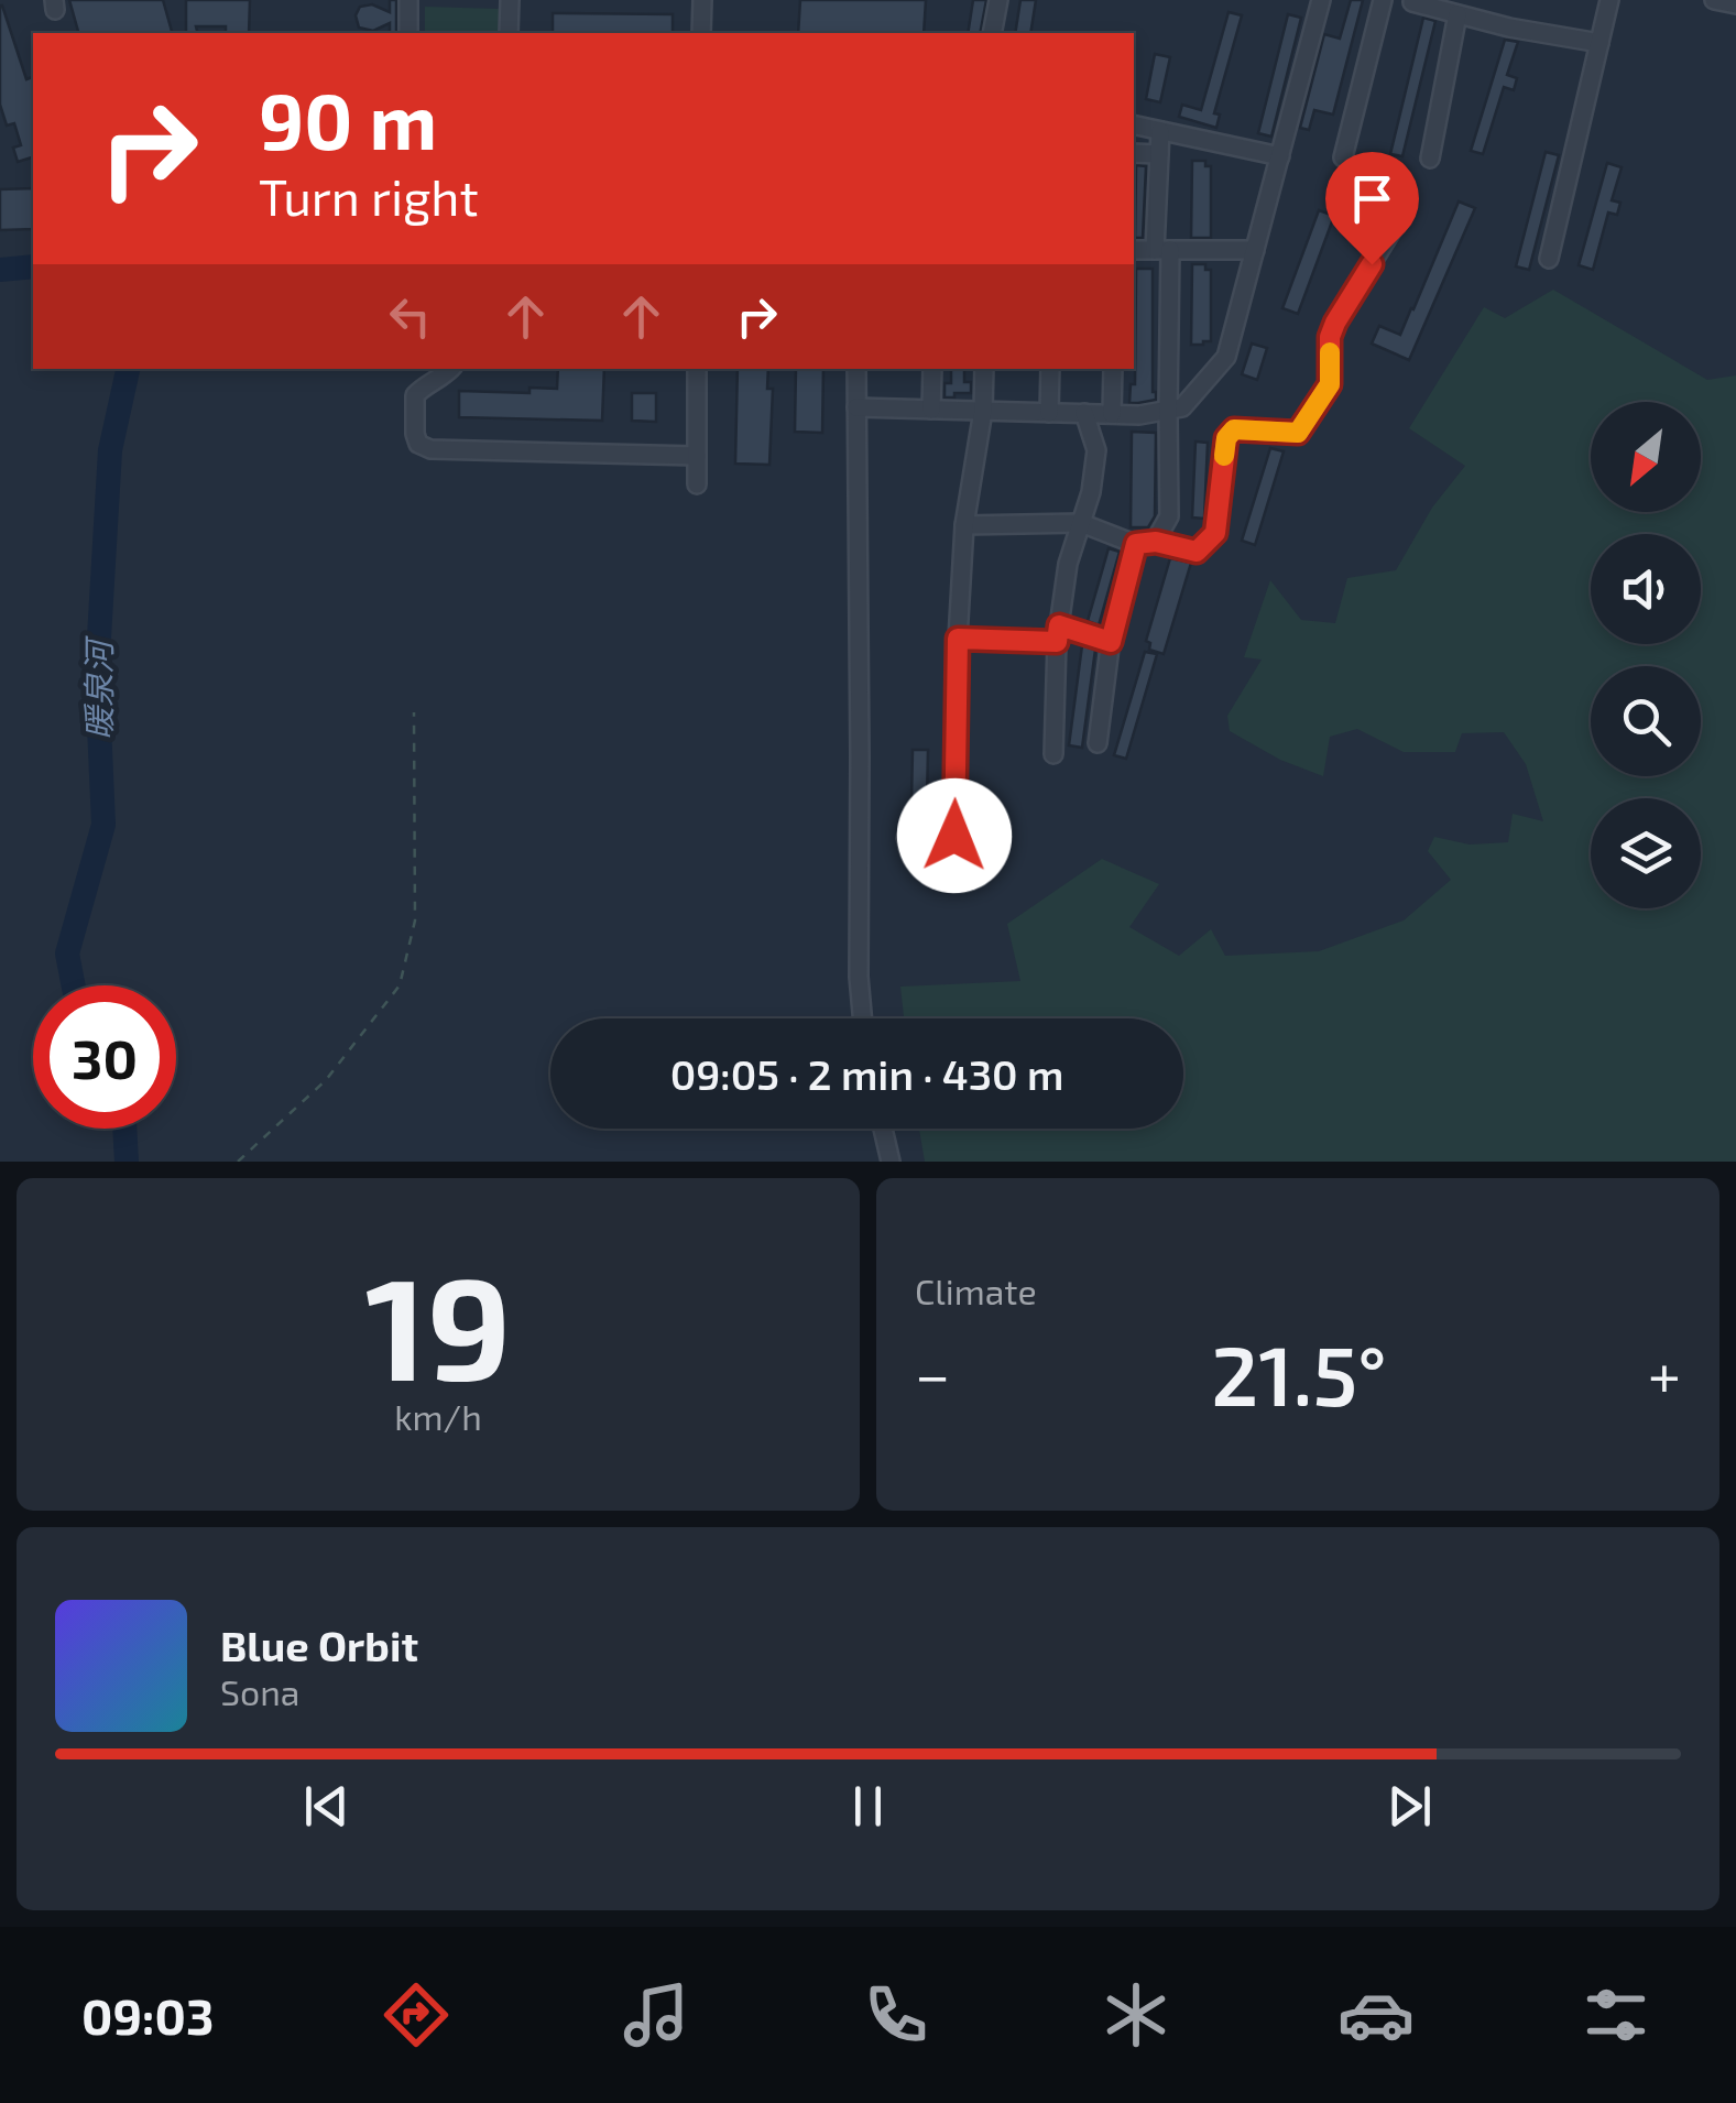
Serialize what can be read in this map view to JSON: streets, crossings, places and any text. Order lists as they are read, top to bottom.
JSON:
{
  "water": ["暖泉河"],
  "north": "bottom left",
  "page": {
    "turn": ["90 m", "Turn right"],
    "limit": "30",
    "trip": "09:05 · 2 min · 430 m",
    "tile": [
      ["19", "km/h"],
      "Climate"
    ],
    "heat": ["−", "21.5°", "+"],
    "song": ["Blue Orbit", "Sona"],
    "tabs": "09:03"
  }
}
